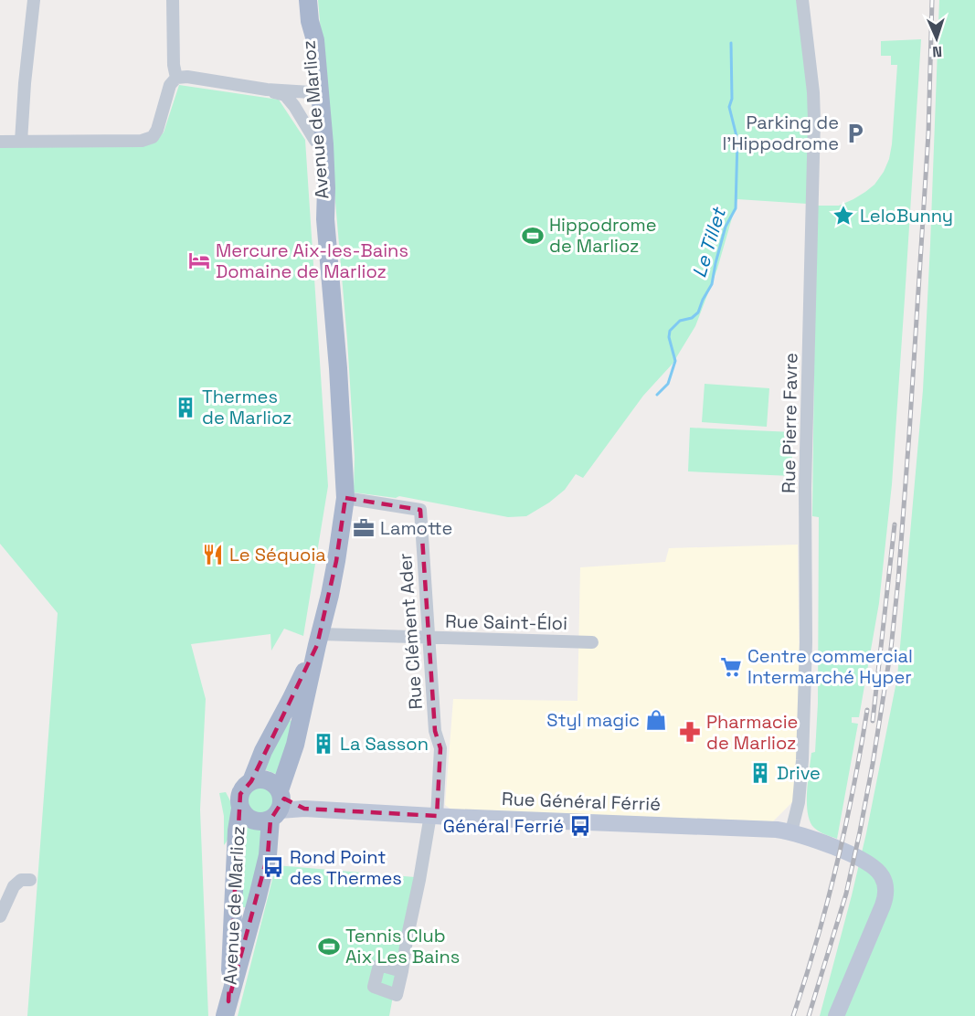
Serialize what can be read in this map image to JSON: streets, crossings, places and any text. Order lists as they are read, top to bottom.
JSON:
{
  "streets": {
    "main road": ["Avenue de Marlioz", "Rue Général Férrié"],
    "street": ["Rue Pierre Favre", "Rue Saint-Éloi", "Rue Clément Ader"]
  },
  "crossings": [
    ["Avenue de Marlioz", "Rue Saint-Éloi"],
    ["Avenue de Marlioz", "Rue Clément Ader"],
    ["Avenue de Marlioz", "Rue Général Férrié"],
    ["Rue Pierre Favre", "Rue Général Férrié"],
    ["Rue Saint-Éloi", "Rue Clément Ader"],
    ["Rue Clément Ader", "Rue Général Férrié"]
  ],
  "water": ["Le Tillet"],
  "places": {
    "parking": ["Parking de l'Hippodrome"],
    "place": ["LeloBunny"],
    "sports": ["Hippodrome de Marlioz", "Tennis Club Aix Les Bains"],
    "hotel": ["Mercure Aix-les-Bains Domaine de Marlioz"],
    "building": ["Thermes de Marlioz", "La Sasson", "Drive"],
    "office": ["Lamotte"],
    "restaurant": ["Le Séquoia"],
    "supermarket": ["Centre commercial Intermarché Hyper"],
    "shop": ["Styl magic"],
    "pharmacy": ["Pharmacie de Marlioz"],
    "bus stop": ["Général Ferrié", "Rond Point des Thermes"]
  },
  "north": "bottom"
}
